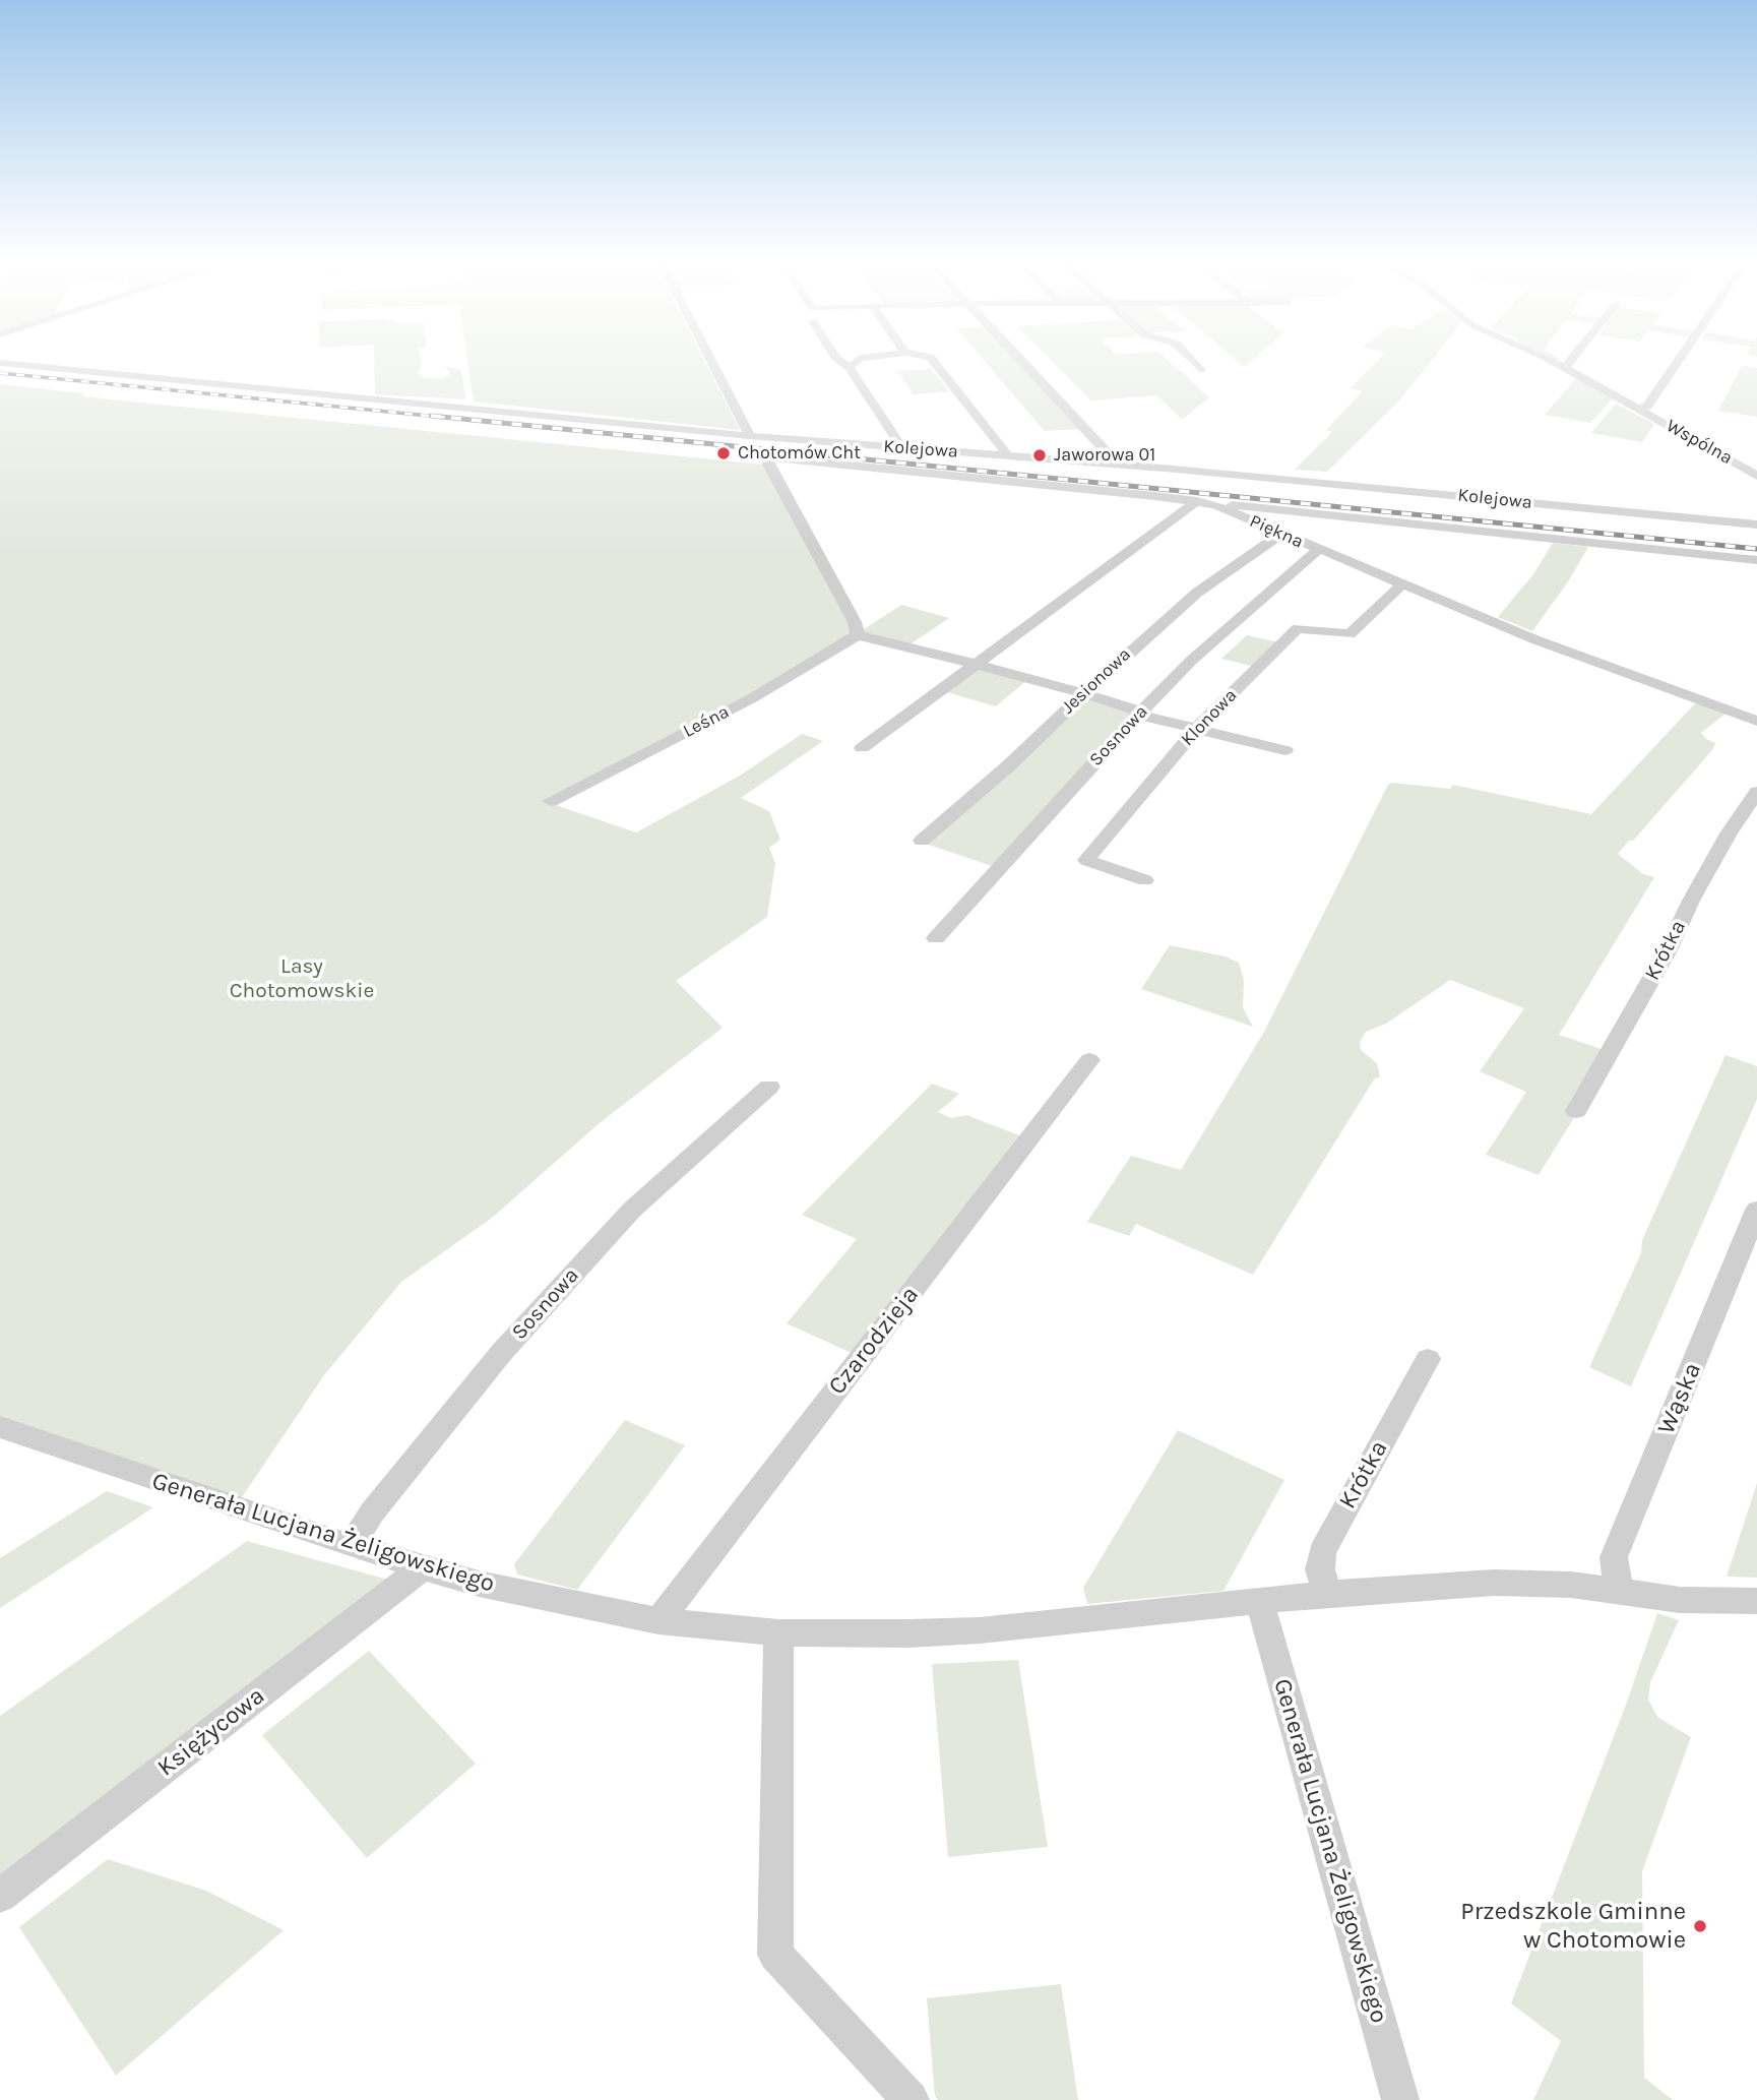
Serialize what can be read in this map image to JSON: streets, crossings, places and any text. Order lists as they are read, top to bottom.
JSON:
{
  "streets": {
    "street": [
      "Wspólna",
      "Kolejowa",
      "Piękna",
      "Jesionowa",
      "Klonowa",
      "Leśna",
      "Sosnowa",
      "Krótka",
      "Czarodzieja",
      "Wąska",
      "Generała Lucjana Żeligowskiego",
      "Księżycowa"
    ]
  },
  "crossings": [
    ["Kolejowa", "Piękna"],
    ["Piękna", "Jesionowa"],
    ["Piękna", "Klonowa"],
    ["Piękna", "Leśna"],
    ["Piękna", "Sosnowa"],
    ["Sosnowa", "Generała Lucjana Żeligowskiego"],
    ["Krótka", "Generała Lucjana Żeligowskiego"],
    ["Czarodzieja", "Generała Lucjana Żeligowskiego"],
    ["Wąska", "Generała Lucjana Żeligowskiego"],
    ["Generała Lucjana Żeligowskiego", "Księżycowa"]
  ],
  "parks": ["Lasy Chotomowskie"],
  "places": ["Chotomów Cht", "Jaworowa 01", "Przedszkole Gminne w Chotomowie"]
}
